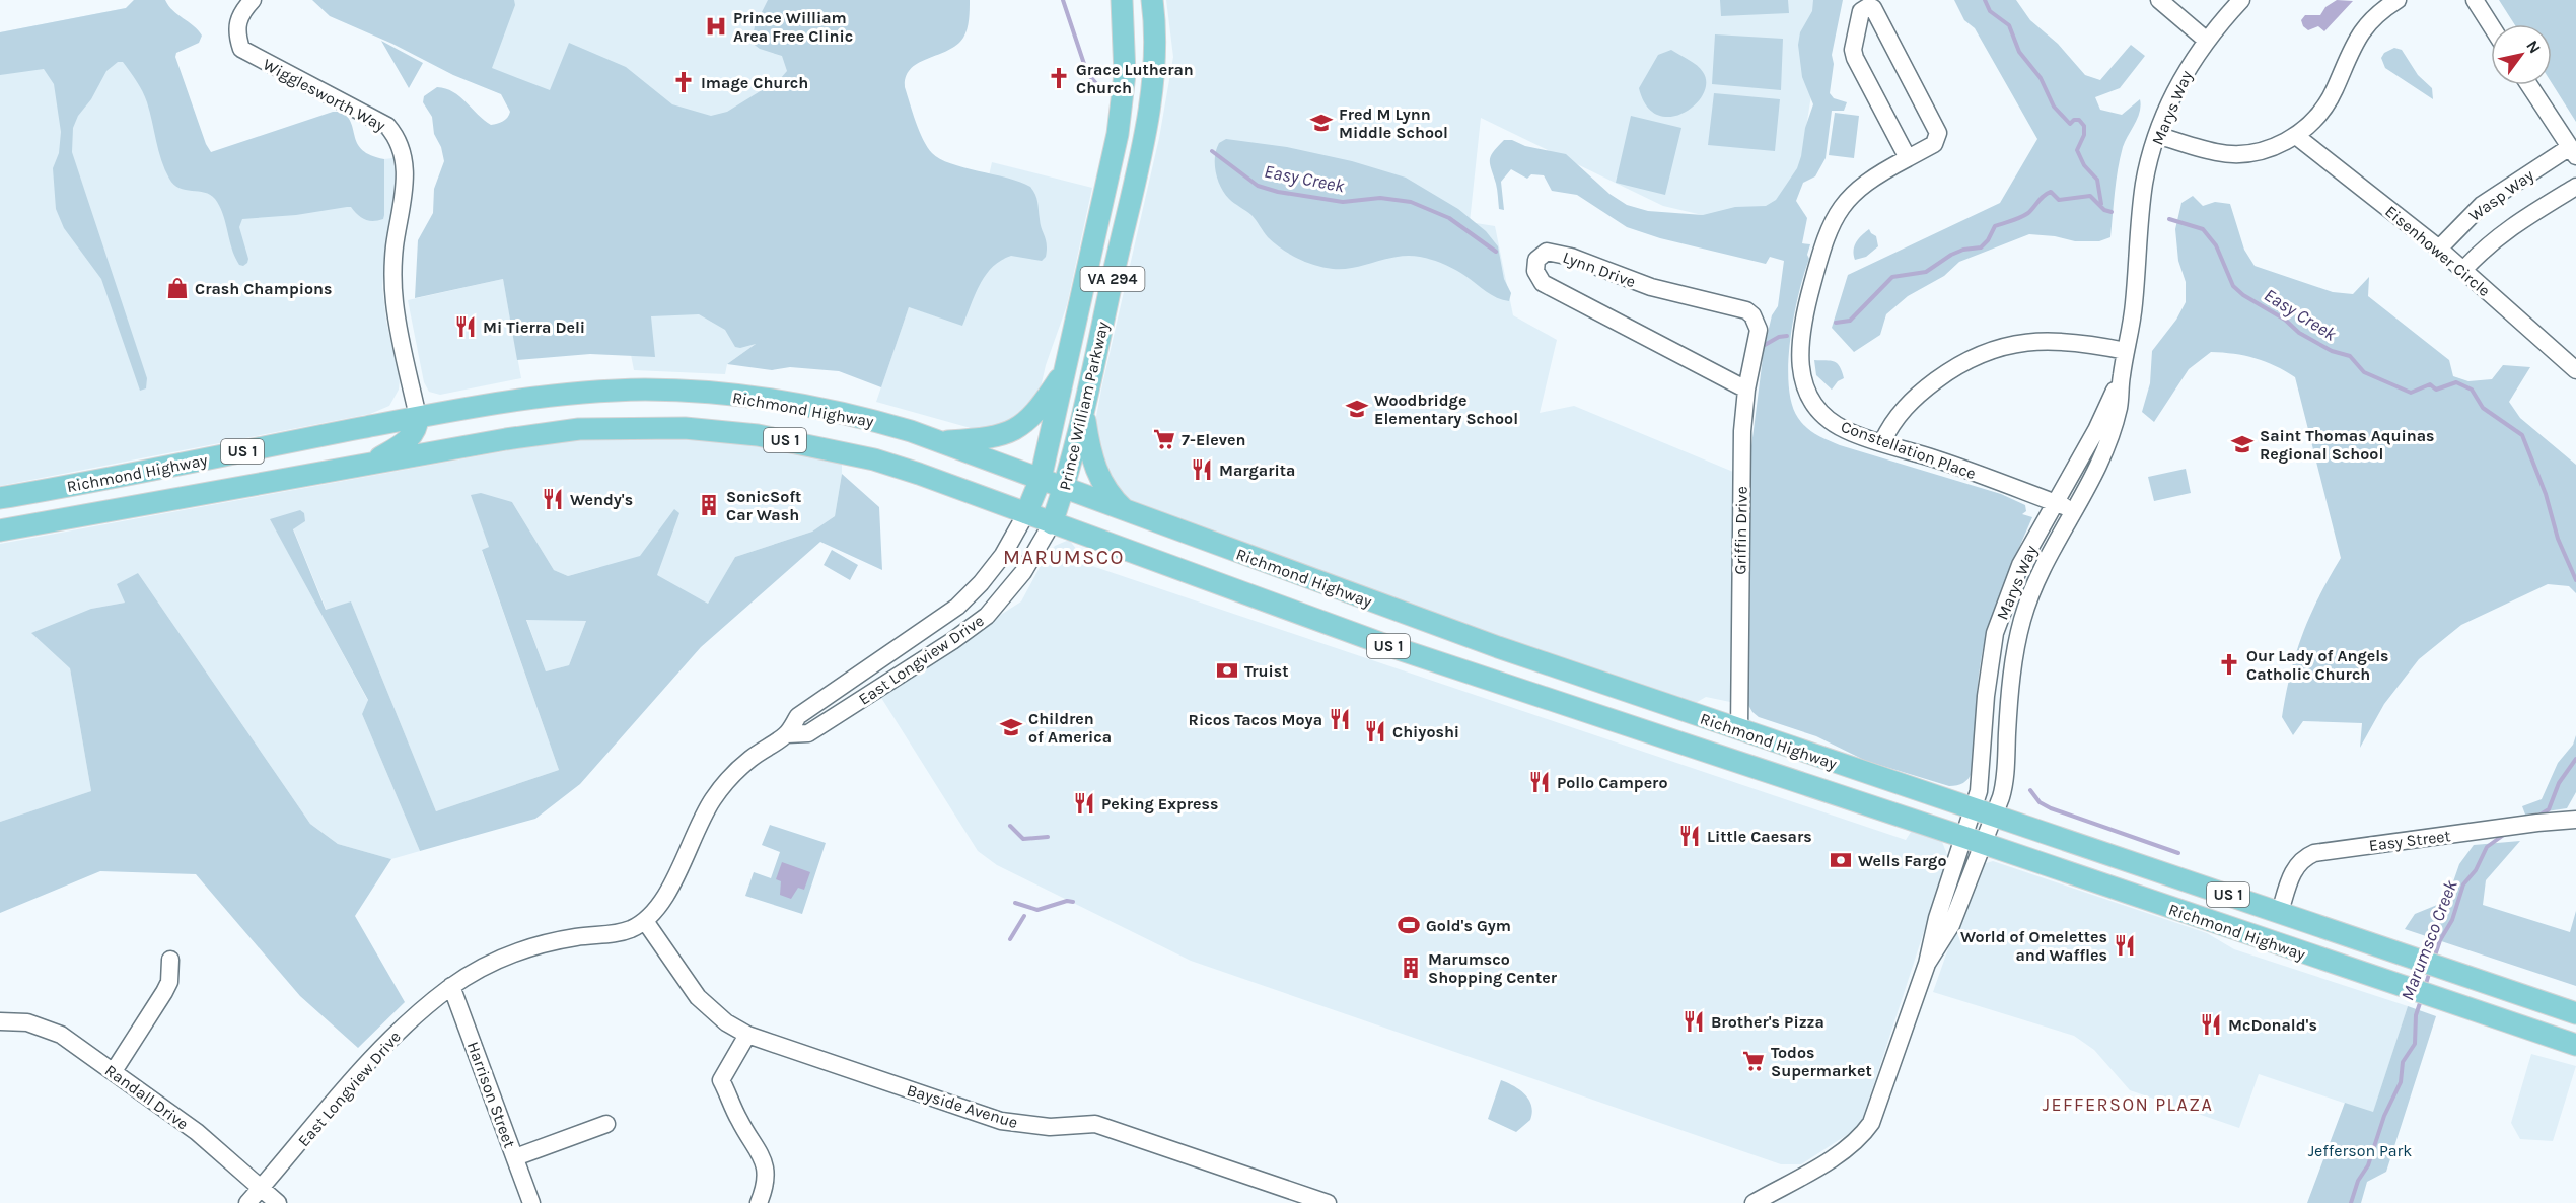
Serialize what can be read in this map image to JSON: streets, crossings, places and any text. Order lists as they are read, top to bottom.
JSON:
{
  "streets": {
    "main road": [
      "VA 294",
      "Prince William Parkway",
      "Richmond Highway",
      "US 1"
    ],
    "street": [
      "Wigglesworth Way",
      "Marys Way",
      "Wasp Way",
      "Eisenhower Circle",
      "Lynn Drive",
      "Constellation Place",
      "Griffin Drive",
      "East Longview Drive",
      "Easy Street",
      "Harrison Street",
      "Randall Drive",
      "Bayside Avenue"
    ]
  },
  "crossings": [
    ["Wigglesworth Way", "Richmond Highway"],
    ["Marys Way", "Richmond Highway"],
    ["Marys Way", "Constellation Place"],
    ["Wasp Way", "Eisenhower Circle"],
    ["Lynn Drive", "Griffin Drive"],
    ["Prince William Parkway", "Richmond Highway"],
    ["Prince William Parkway", "East Longview Drive"],
    ["Richmond Highway", "Griffin Drive"],
    ["Richmond Highway", "East Longview Drive"],
    ["Richmond Highway", "Easy Street"],
    ["East Longview Drive", "Harrison Street"],
    ["East Longview Drive", "Randall Drive"],
    ["East Longview Drive", "Bayside Avenue"]
  ],
  "districts": ["MARUMSCO", "JEFFERSON PLAZA"],
  "water": ["Easy Creek", "Marumsco Creek"],
  "parks": ["Jefferson Park"],
  "places": {
    "hospital": ["Prince William Area Free Clinic"],
    "church": ["Grace Lutheran Church", "Image Church", "Our Lady of Angels Catholic Church"],
    "school or university": [
      "Fred M Lynn Middle School",
      "Woodbridge Elementary School",
      "Saint Thomas Aquinas Regional School",
      "Children of America"
    ],
    "shop": ["Crash Champions"],
    "restaurant": [
      "Mi Tierra Deli",
      "Margarita",
      "Wendy's",
      "Ricos Tacos Moya",
      "Chiyoshi",
      "Pollo Campero",
      "Peking Express",
      "Little Caesars",
      "World of Omelettes and Waffles",
      "Brother's Pizza",
      "McDonald's"
    ],
    "supermarket": ["7-Eleven", "Todos Supermarket"],
    "building": ["SonicSoft Car Wash", "Marumsco Shopping Center"],
    "bank": ["Truist", "Wells Fargo"],
    "sports": ["Gold's Gym"]
  },
  "north": "top right"
}
